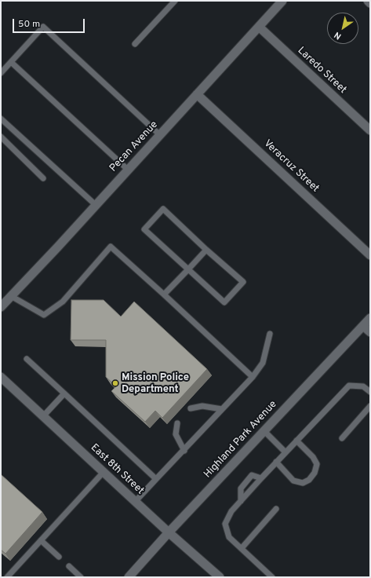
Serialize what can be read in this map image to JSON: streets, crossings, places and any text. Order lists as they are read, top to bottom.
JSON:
{
  "streets": {
    "street": [
      "Laredo Street",
      "Pecan Avenue",
      "Veracruz Street",
      "Highland Park Avenue",
      "East 8th Street"
    ]
  },
  "crossings": [
    ["Laredo Street", "Pecan Avenue"],
    ["Pecan Avenue", "Veracruz Street"],
    ["Highland Park Avenue", "East 8th Street"]
  ],
  "places": ["Mission Police Department"],
  "scale_bar": "50 m",
  "north": "bottom left"
}
